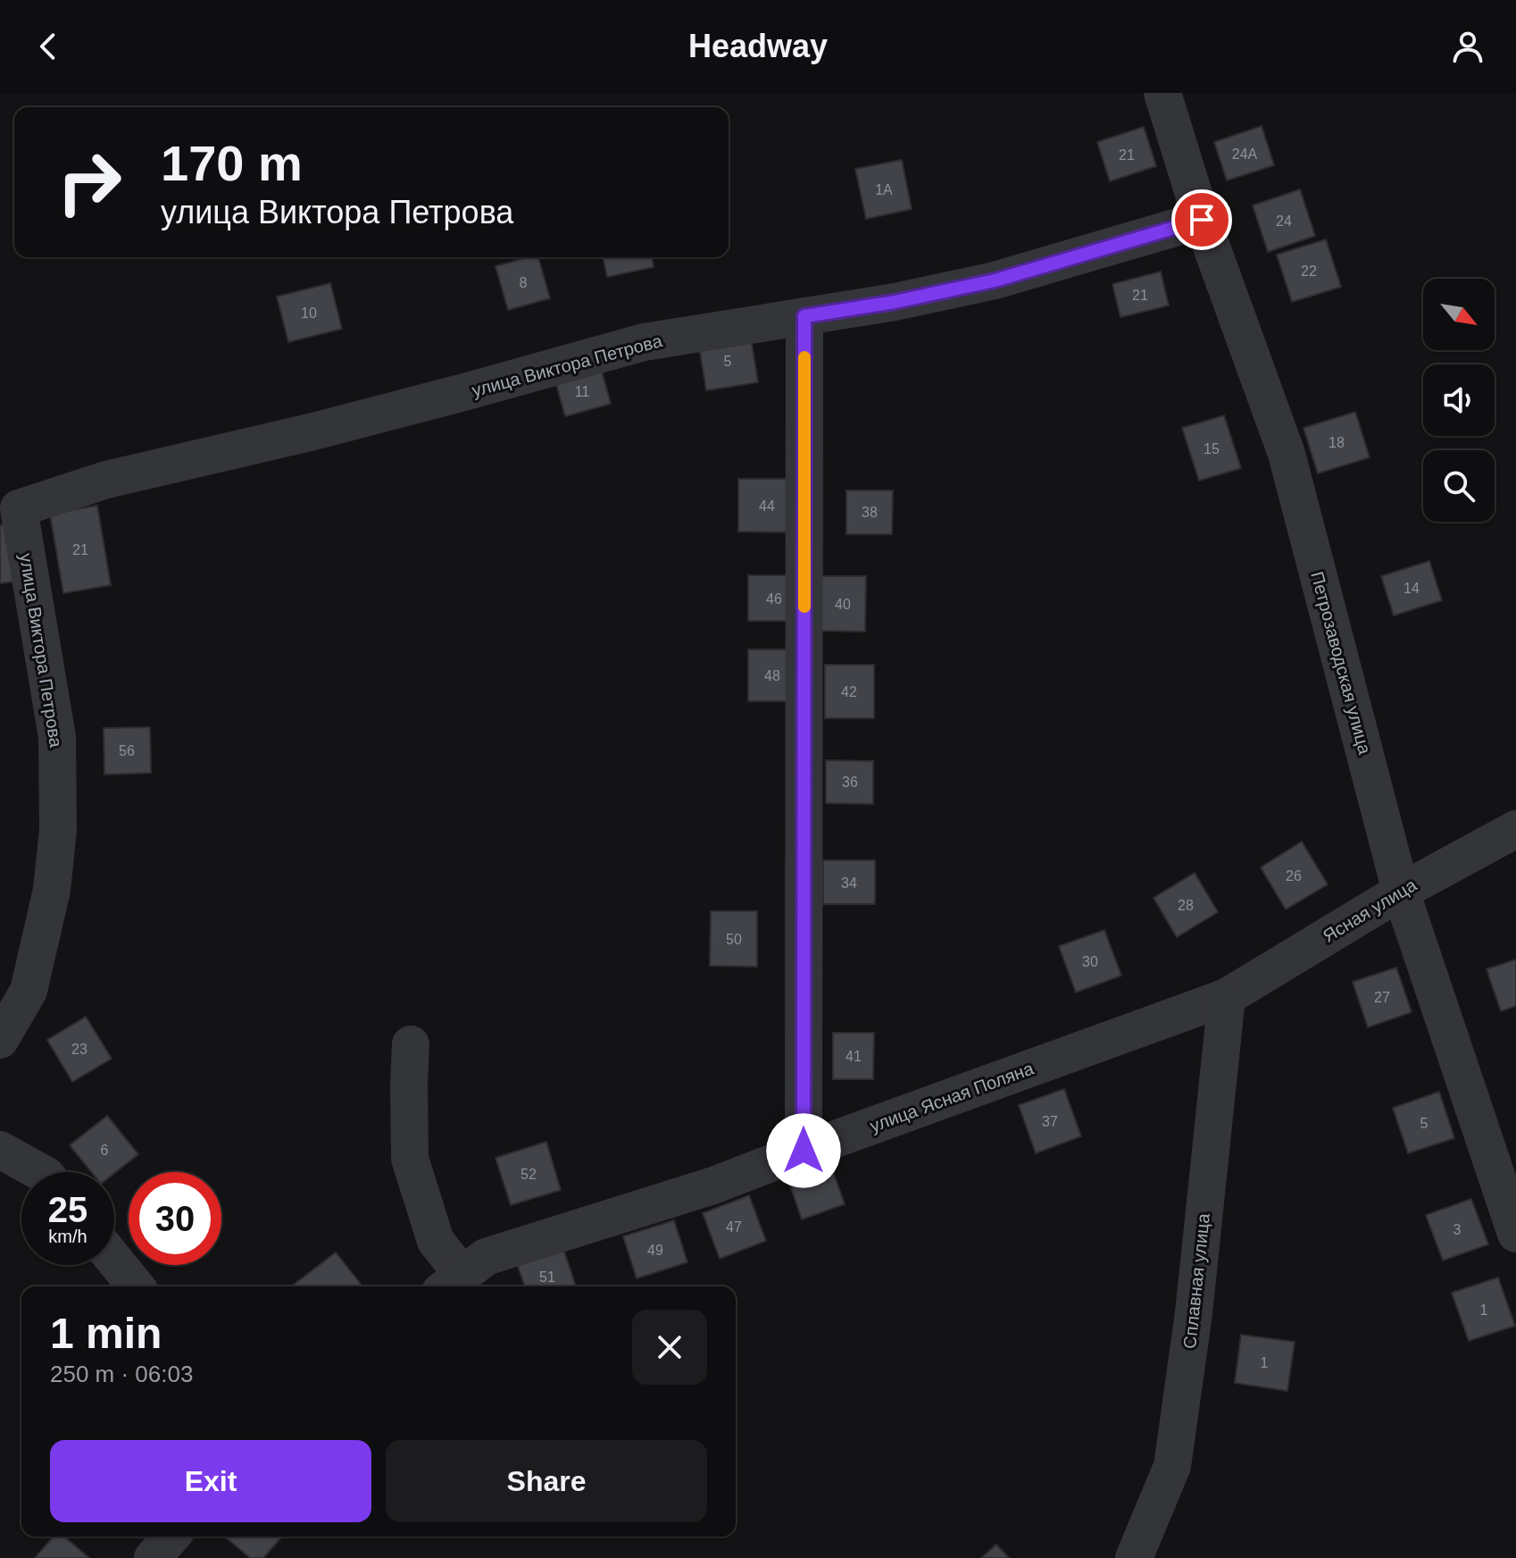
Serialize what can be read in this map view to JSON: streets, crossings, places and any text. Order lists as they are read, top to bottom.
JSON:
{
  "streets": {
    "street": [
      "улица Виктора Петрова",
      "Петрозаводская улица",
      "Ясная улица",
      "улица Ясная Поляна",
      "Сплавная улица"
    ]
  },
  "crossings": [
    ["улица Виктора Петрова", "Петрозаводская улица"],
    ["Петрозаводская улица", "Ясная улица"],
    ["Ясная улица", "улица Ясная Поляна"],
    ["Ясная улица", "Сплавная улица"],
    ["улица Ясная Поляна", "Сплавная улица"]
  ],
  "house_numbers": [
    "24А",
    "21",
    "1А",
    "24",
    "22",
    "8",
    "21",
    "10",
    "5",
    "11",
    "18",
    "15",
    "44",
    "38",
    "21",
    "14",
    "46",
    "40",
    "48",
    "42",
    "56",
    "36",
    "26",
    "34",
    "28",
    "50",
    "30",
    "27",
    "23",
    "41",
    "37",
    "5",
    "6",
    "52",
    "47",
    "3",
    "49",
    "51",
    "1",
    "1"
  ],
  "north": "bottom right",
  "page": {
    "header": "Headway",
    "turn": ["170 m", "улица Виктора Петрова"],
    "speed": "25 km/h",
    "limit": "30",
    "heading": ["1 min", "250 m · 06:03"],
    "buttons": ["Exit", "Share"]
  }
}
